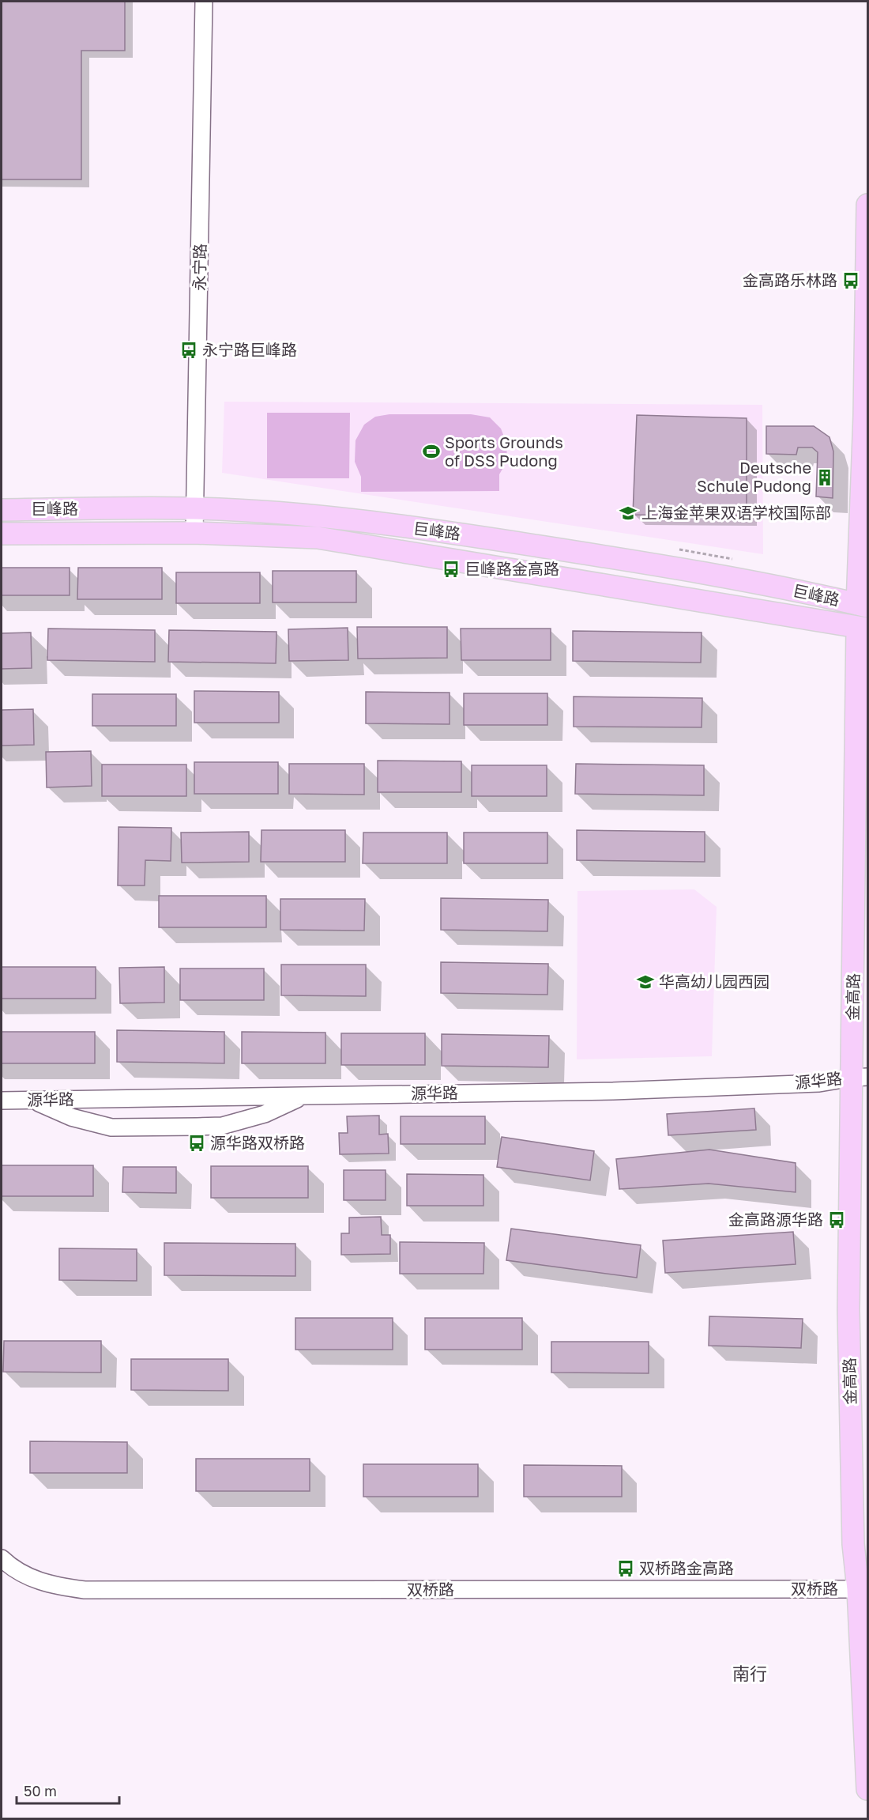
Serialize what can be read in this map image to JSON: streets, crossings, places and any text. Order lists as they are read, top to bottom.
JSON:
{
  "streets": {
    "main road": ["巨峰路", "金高路"],
    "street": ["永宁路", "源华路", "双桥路"]
  },
  "crossings": [
    ["永宁路", "巨峰路"],
    ["巨峰路", "金高路"],
    ["金高路", "源华路"],
    ["金高路", "双桥路"]
  ],
  "districts": ["南行"],
  "places": {
    "bus stop": [
      "金高路乐林路",
      "永宁路巨峰路",
      "巨峰路金高路",
      "源华路双桥路",
      "金高路源华路",
      "双桥路金高路"
    ],
    "sports": ["Sports Grounds of DSS Pudong"],
    "building": ["Deutsche Schule Pudong"],
    "school or university": ["上海金苹果双语学校国际部", "华高幼儿园西园"]
  },
  "scale_bar": "50 m"
}
